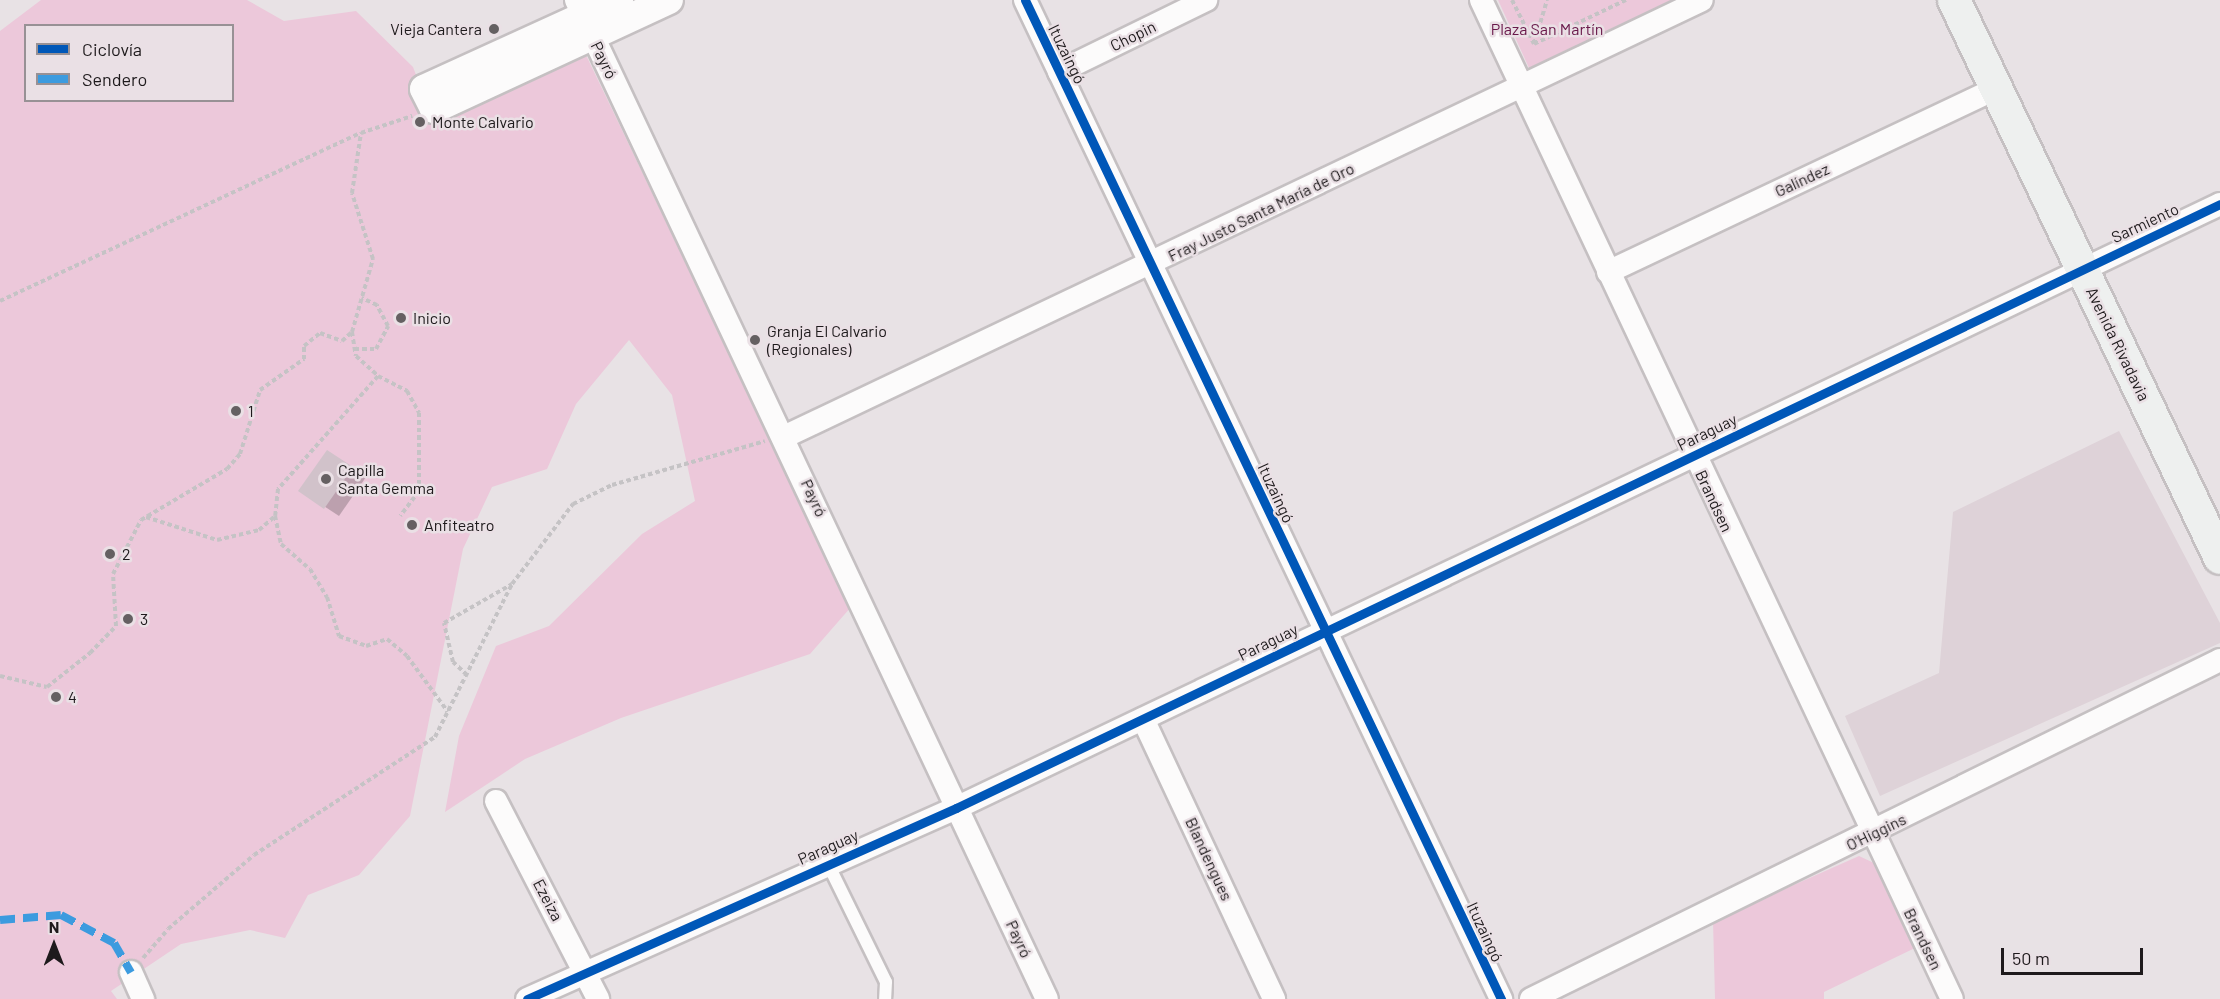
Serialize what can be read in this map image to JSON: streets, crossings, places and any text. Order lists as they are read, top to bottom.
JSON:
{
  "streets": {
    "main road": ["Avenida Rivadavia"],
    "street": [
      "Chopin",
      "Ituzaingó",
      "Payró",
      "Galíndez",
      "Fray Justo Santa María de Oro",
      "Sarmiento",
      "Paraguay",
      "Brandsen",
      "O'Higgins",
      "Blandengues",
      "Ezeiza"
    ]
  },
  "crossings": [
    ["Chopin", "Ituzaingó"],
    ["Ituzaingó", "Fray Justo Santa María de Oro"],
    ["Ituzaingó", "Paraguay"],
    ["Payró", "Fray Justo Santa María de Oro"],
    ["Payró", "Paraguay"],
    ["Galíndez", "Avenida Rivadavia"],
    ["Galíndez", "Brandsen"],
    ["Fray Justo Santa María de Oro", "Brandsen"],
    ["Sarmiento", "Avenida Rivadavia"],
    ["Sarmiento", "Paraguay"],
    ["Avenida Rivadavia", "Paraguay"],
    ["Paraguay", "Brandsen"],
    ["Paraguay", "Blandengues"],
    ["Paraguay", "Ezeiza"],
    ["Brandsen", "O'Higgins"]
  ],
  "parks": ["Plaza San Martín"],
  "places": [
    "Vieja Cantera",
    "Monte Calvario",
    "Inicio",
    "Granja El Calvario (Regionales)",
    "1",
    "Capilla Santa Gemma",
    "Anfiteatro",
    "2",
    "3",
    "4"
  ],
  "legend": ["Ciclovía", "Sendero"],
  "scale_bar": "50 m",
  "north": "top"
}
